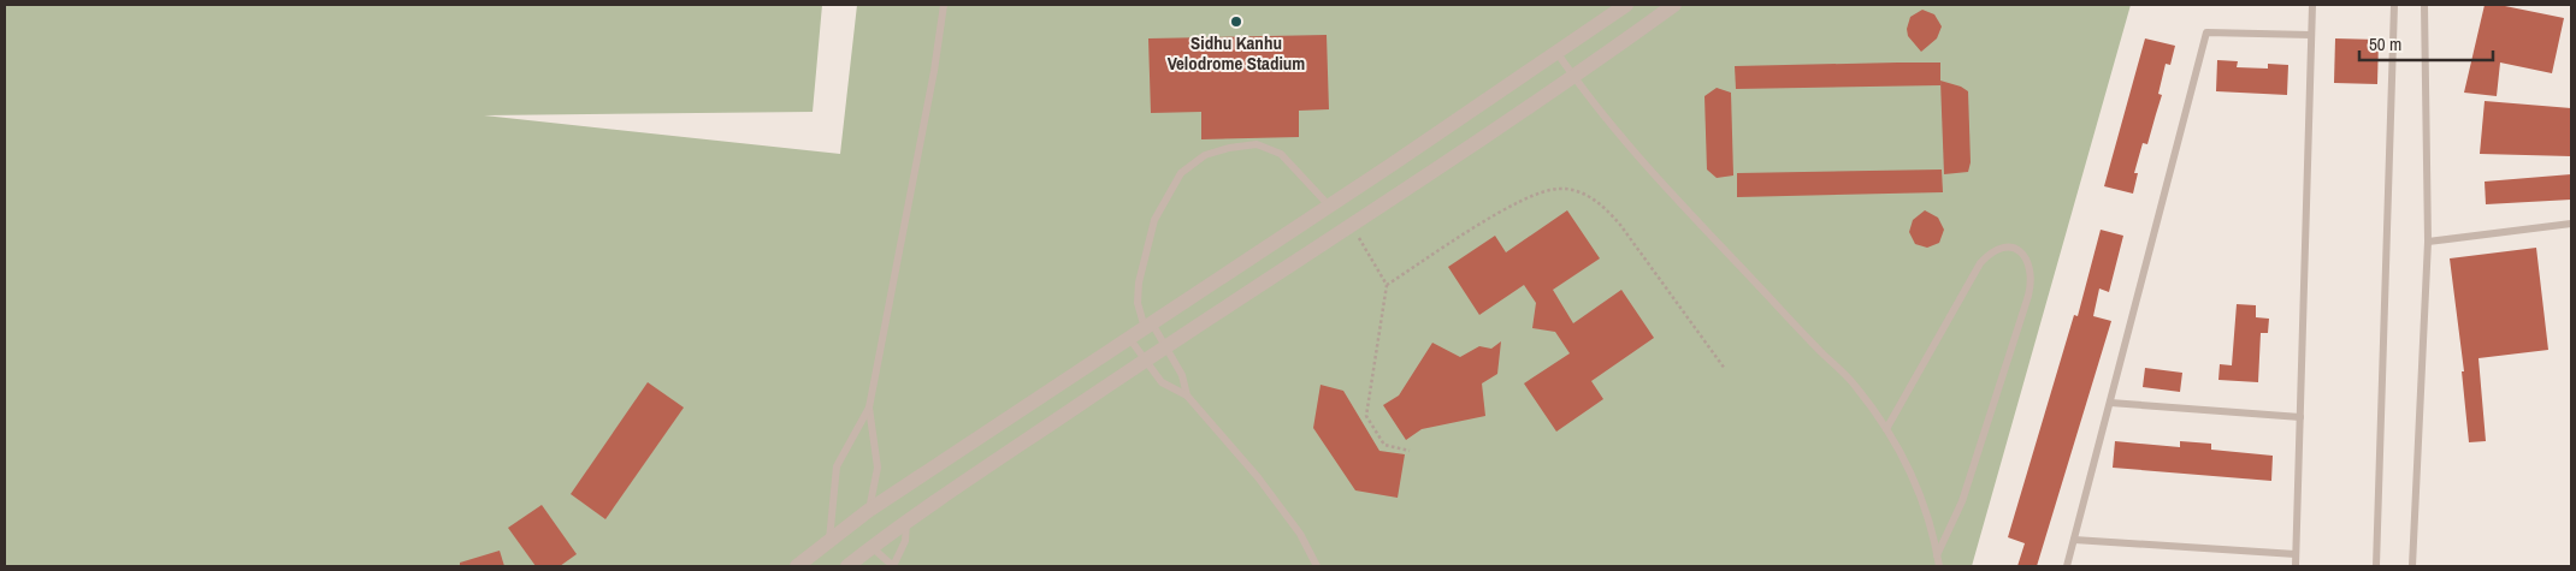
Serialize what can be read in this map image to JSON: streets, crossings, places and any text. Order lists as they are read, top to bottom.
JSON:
{
  "places": ["Sidhu Kanhu Velodrome Stadium"],
  "scale_bar": "50 m"
}
